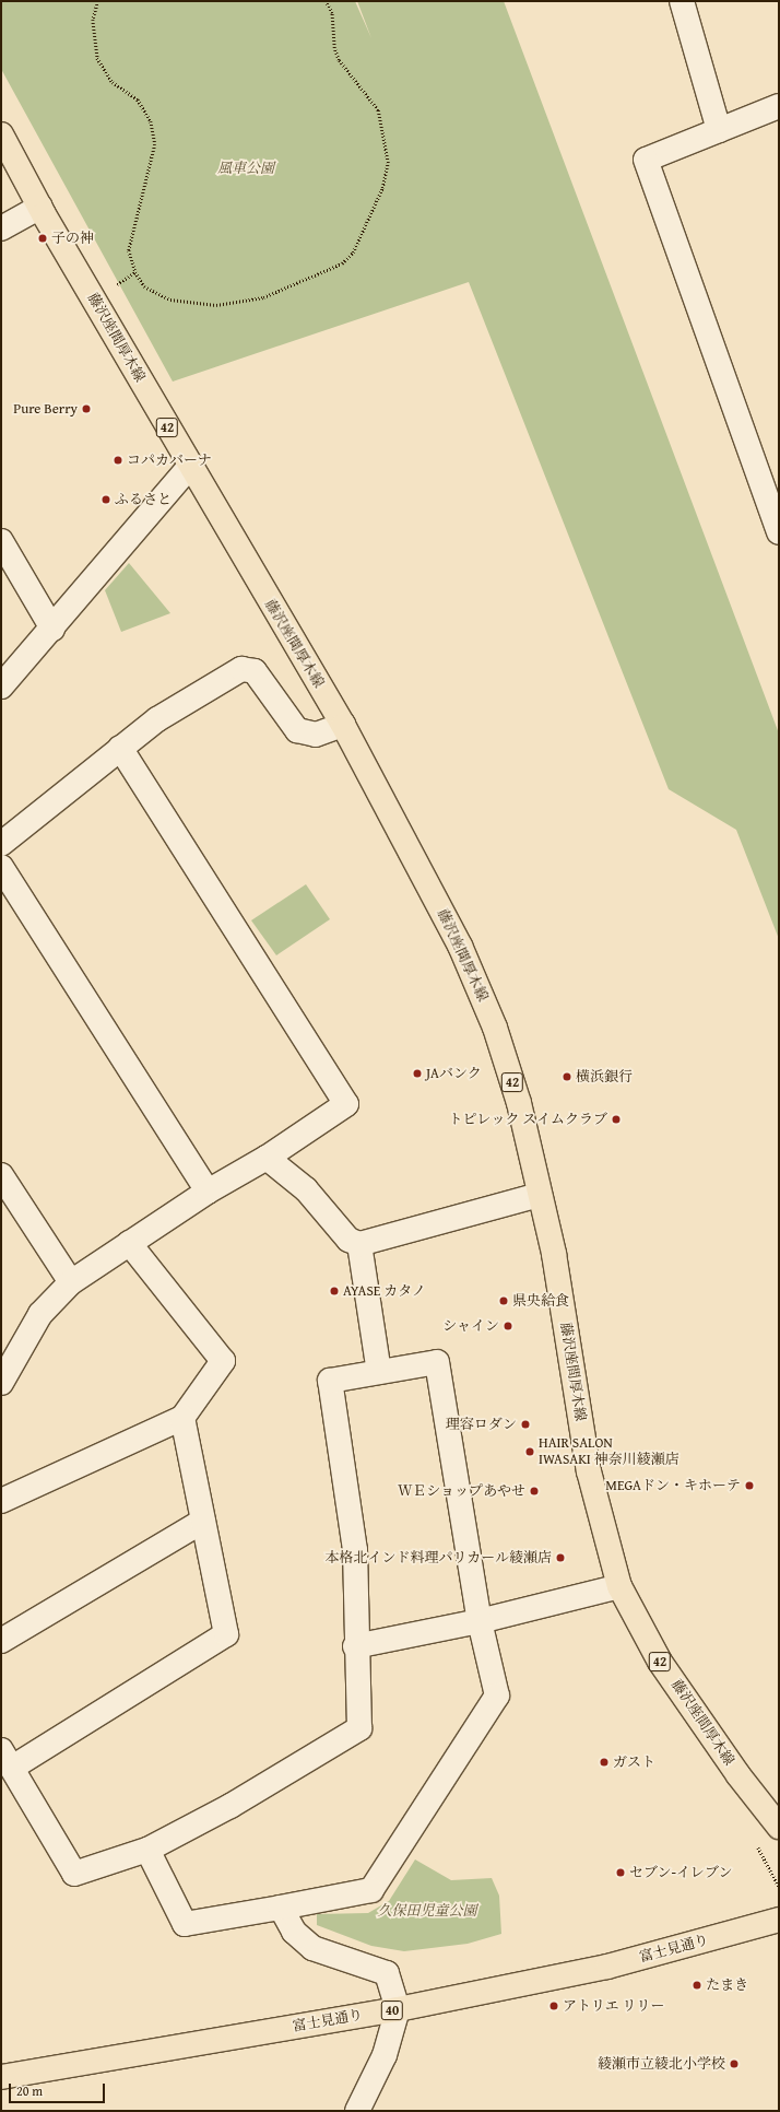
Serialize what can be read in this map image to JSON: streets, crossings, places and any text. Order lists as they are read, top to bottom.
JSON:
{
  "streets": {
    "main road": [
      "藤沢座間厚木線",
      "42",
      "富士見通り",
      "40"
    ]
  },
  "parks": ["風車公園", "久保田児童公園"],
  "places": [
    "子の神",
    "Pure Berry",
    "コパカバーナ",
    "ふるさと",
    "JAバンク",
    "横浜銀行",
    "トピレック スイムクラブ",
    "AYASE カタノ",
    "県央給食",
    "シャイン",
    "理容ロダン",
    "HAIR SALON IWASAKI 神奈川綾瀬店",
    "MEGAドン・キホーテ",
    "ＷＥショップあやせ",
    "本格北インド料理パリカール綾瀬店",
    "ガスト",
    "セブン-イレブン",
    "たまき",
    "アトリエ リリー",
    "綾瀬市立綾北小学校"
  ],
  "scale_bar": "20 m"
}
